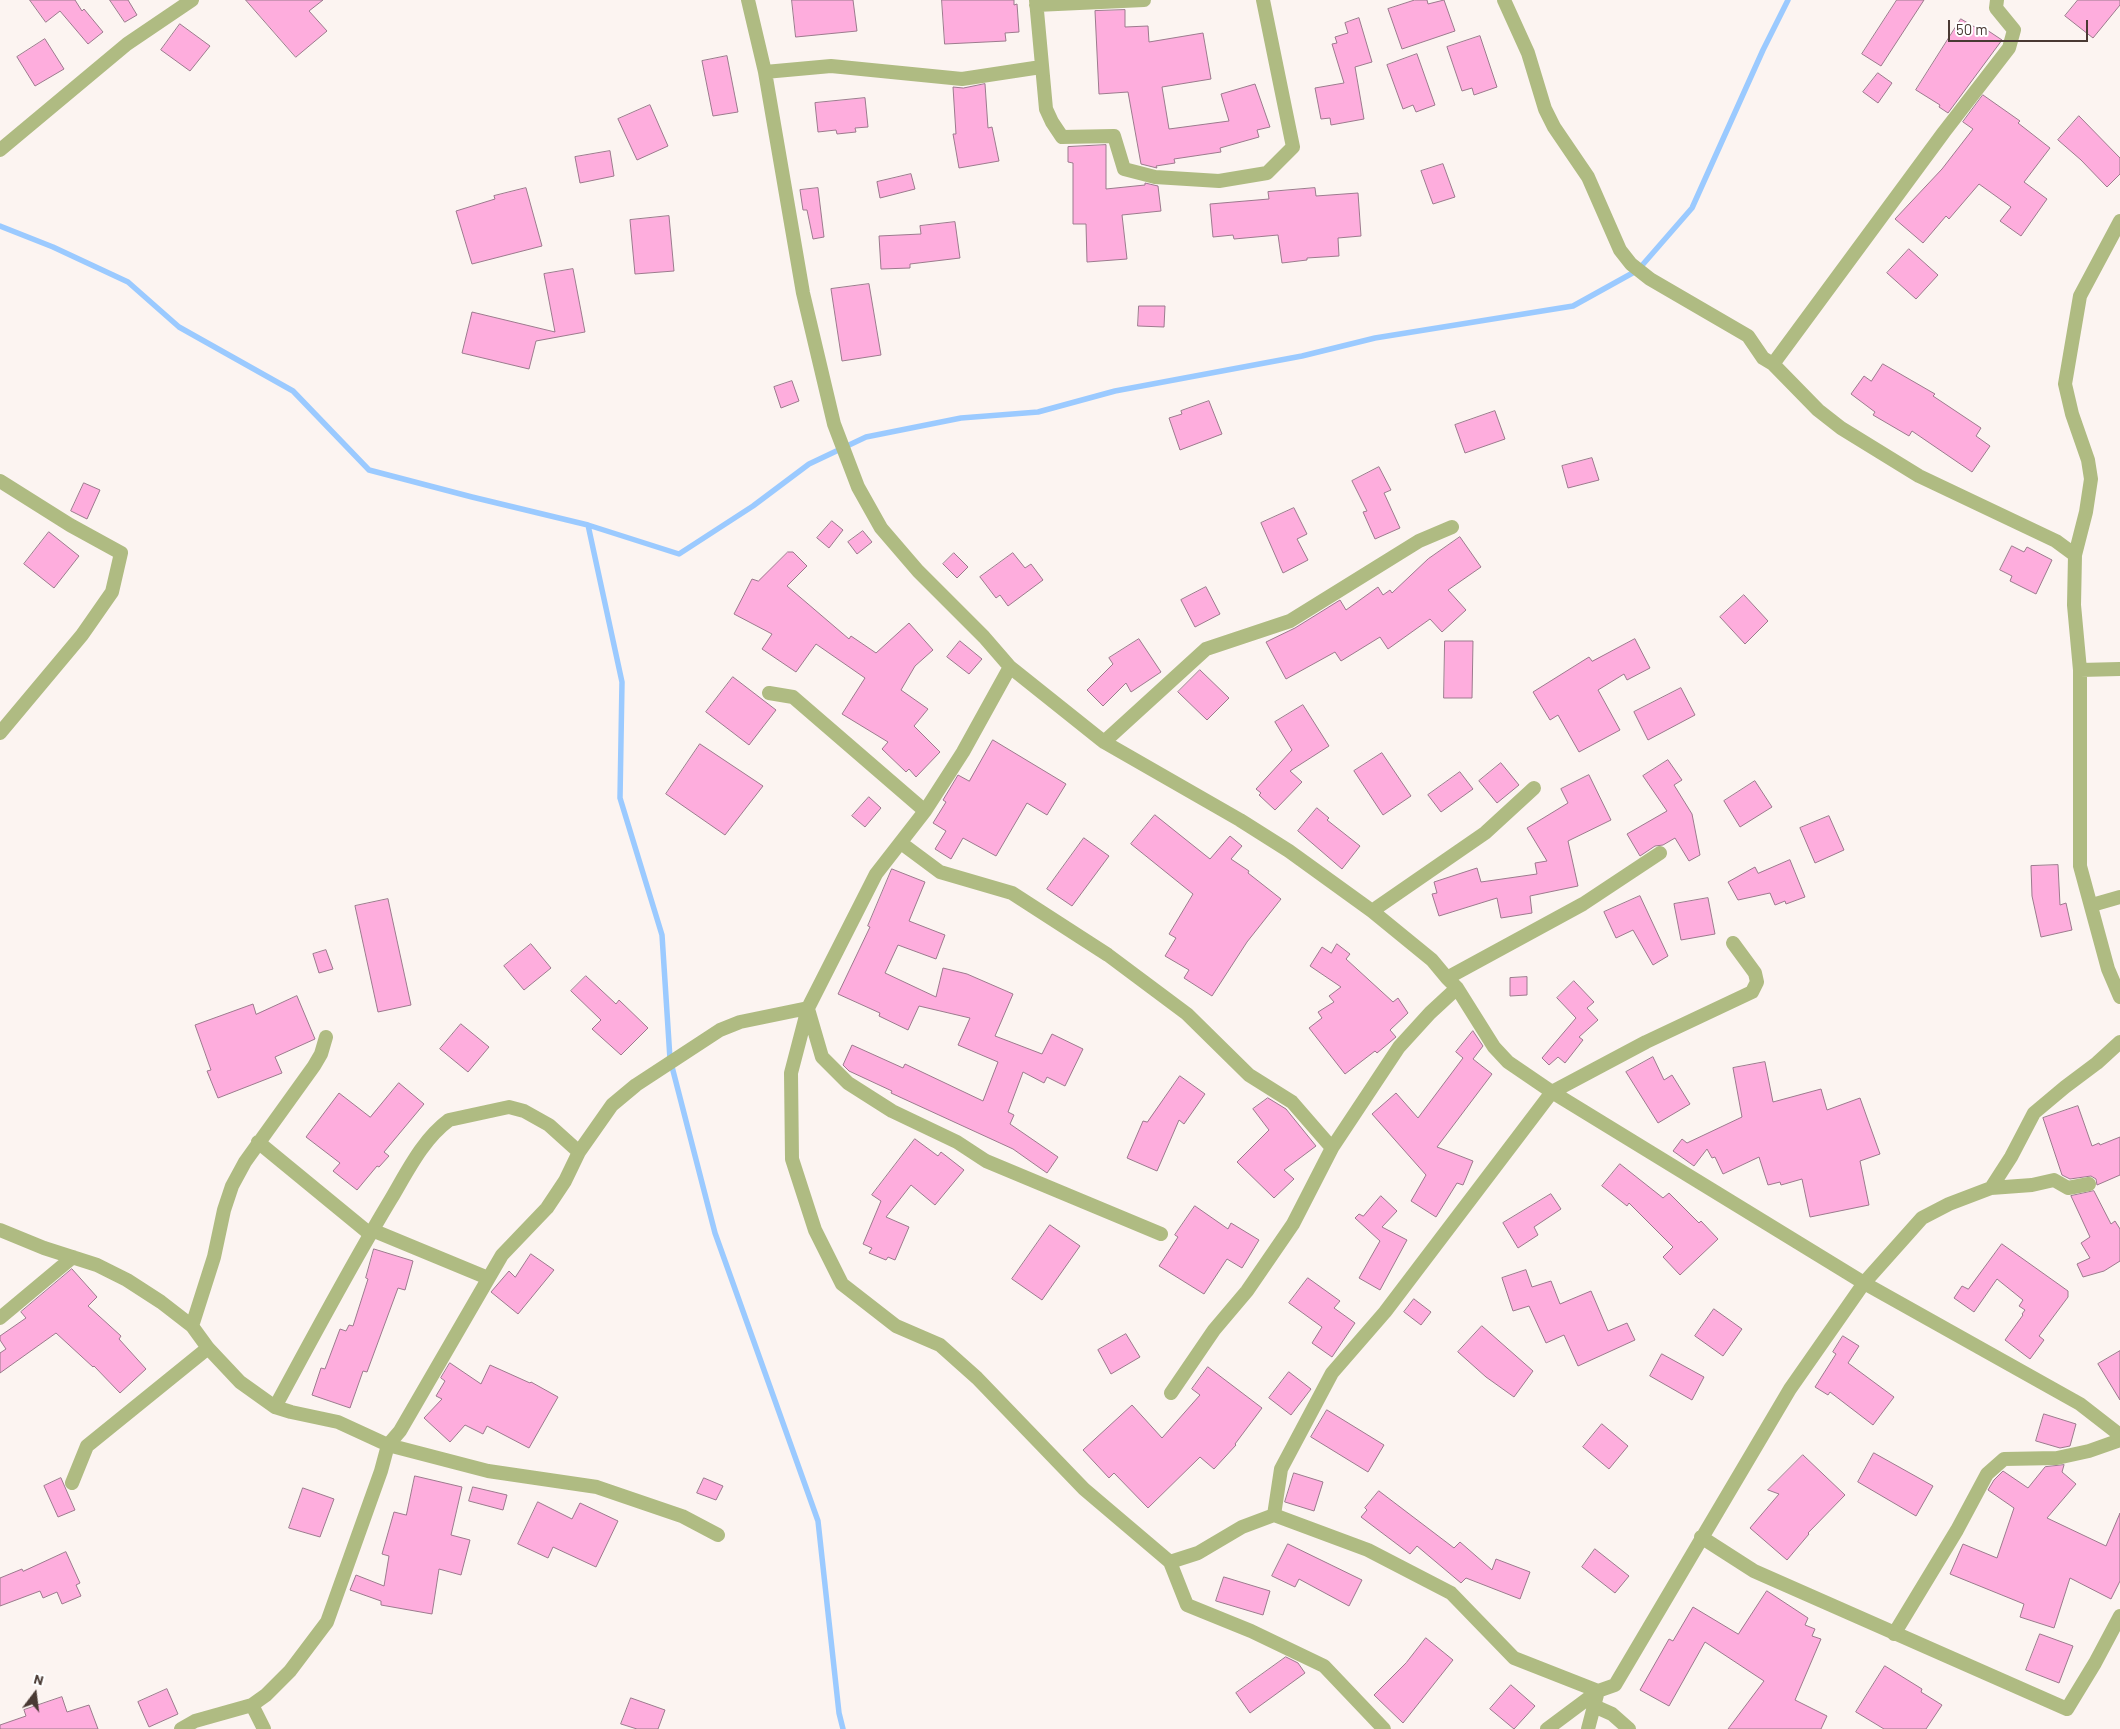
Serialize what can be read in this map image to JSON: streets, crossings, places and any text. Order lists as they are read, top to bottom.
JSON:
{
  "scale_bar": "50 m",
  "north": "top"
}
